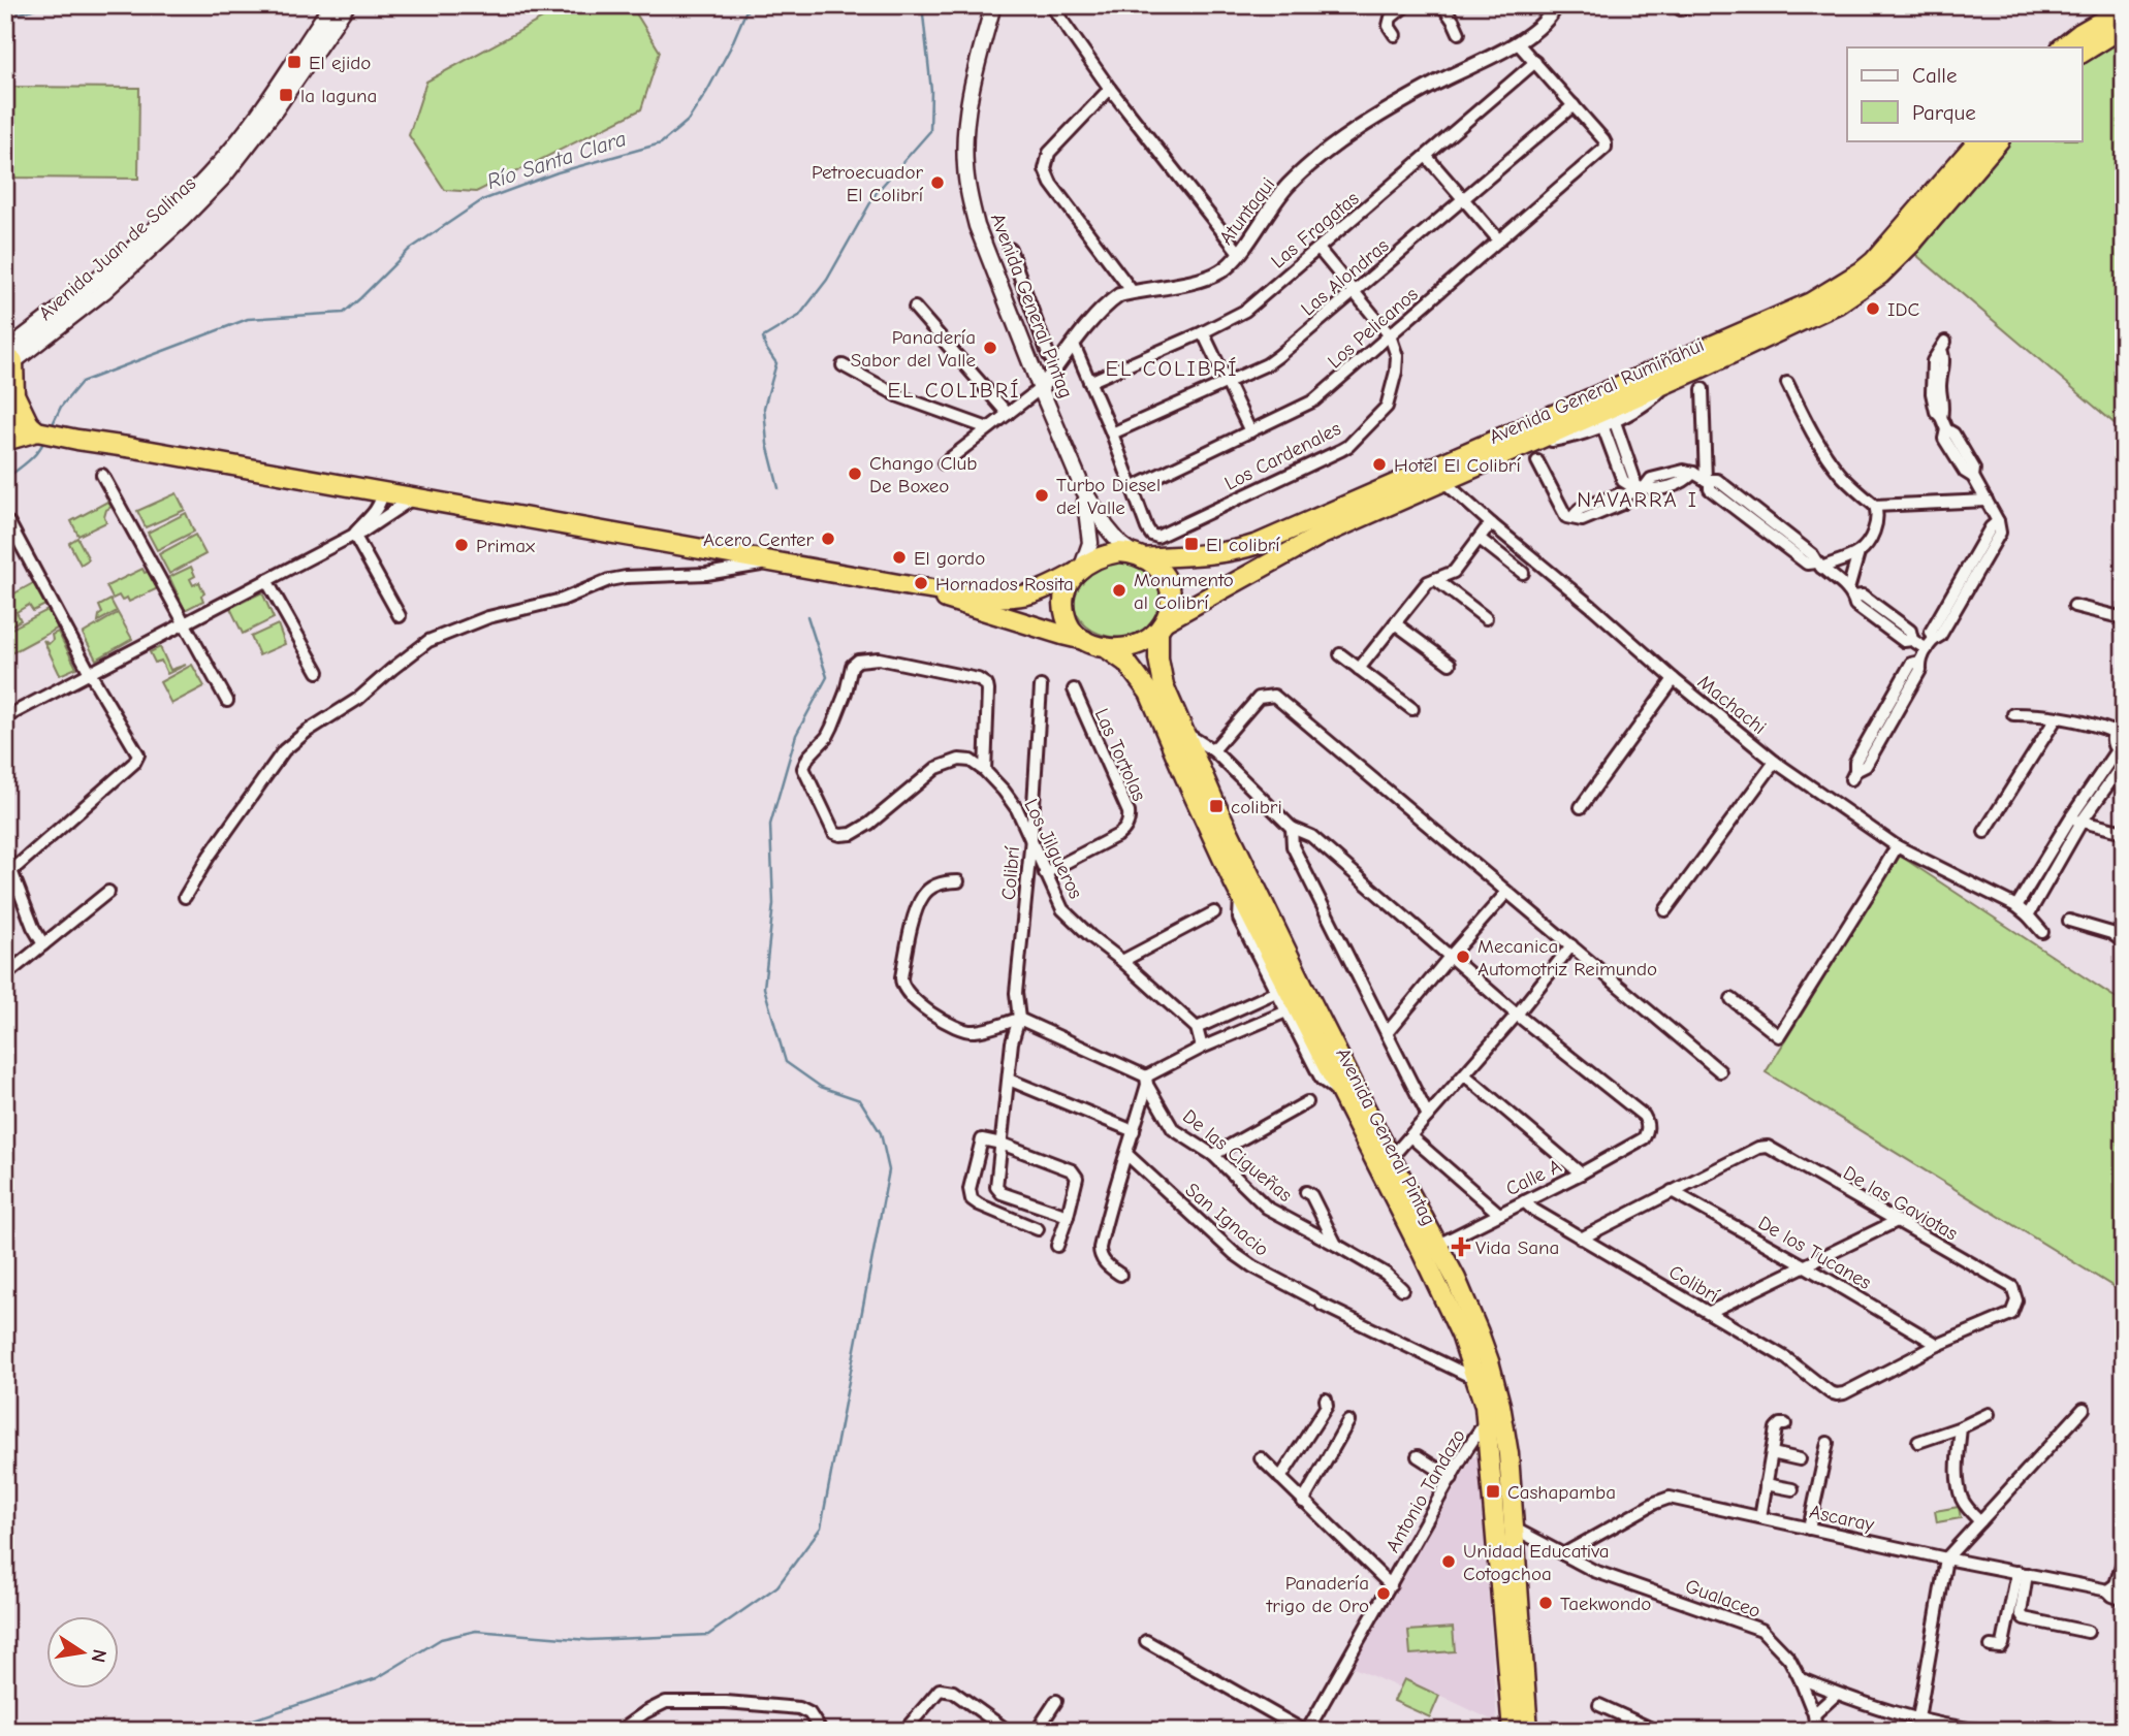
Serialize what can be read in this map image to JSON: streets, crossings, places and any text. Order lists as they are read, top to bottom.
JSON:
{
  "streets": {
    "highway": ["Avenida General Pintag", "Avenida General Rumiñahui"],
    "main road": ["Avenida Juan de Salinas"],
    "street": [
      "Atuntaqui",
      "Las Fragatas",
      "Las Alondras",
      "Los Pelicanos",
      "Los Cardenales",
      "Machachi",
      "Las Tortolas",
      "Los Jilgueros",
      "Colibrí",
      "De las Cigueñas",
      "Calle A",
      "De las Gaviotas",
      "San Ignacio",
      "De los Tucanes",
      "Antonio Tandazo",
      "Ascaray",
      "Gualaceo"
    ]
  },
  "crossings": [
    ["Atuntaqui", "Avenida General Pintag"],
    ["Las Alondras", "Los Pelicanos"],
    ["Avenida General Pintag", "Avenida General Rumiñahui"],
    ["Avenida General Pintag", "Calle A"],
    ["Avenida General Pintag", "San Ignacio"],
    ["Avenida General Pintag", "Antonio Tandazo"],
    ["Avenida General Pintag", "Gualaceo"],
    ["Los Pelicanos", "Los Cardenales"],
    ["Avenida General Rumiñahui", "Machachi"],
    ["Las Tortolas", "Los Jilgueros"],
    ["Los Jilgueros", "Colibrí"],
    ["Colibrí", "Calle A"],
    ["Colibrí", "De las Gaviotas"],
    ["Colibrí", "De los Tucanes"],
    ["De las Gaviotas", "De los Tucanes"],
    ["Ascaray", "Gualaceo"]
  ],
  "districts": ["EL COLIBRÍ", "EL COLIBRÍ", "NAVARRA I"],
  "water": ["Río Santa Clara"],
  "places": {
    "transit": [
      "El ejido",
      "la laguna",
      "El colibrí",
      "colibri",
      "Cashapamba"
    ],
    "other": [
      "Petroecuador El Colibrí",
      "IDC",
      "Panadería Sabor del Valle",
      "Hotel El Colibrí",
      "Chango Club De Boxeo",
      "Turbo Diesel del Valle",
      "Acero Center",
      "Primax",
      "El gordo",
      "Hornados Rosita",
      "Monumento al Colibrí",
      "Mecanica Automotriz Reimundo",
      "Unidad Educativa Cotogchoa",
      "Panadería trigo de Oro",
      "Taekwondo"
    ],
    "health": ["Vida Sana"]
  },
  "legend": ["Calle", "Parque"],
  "north": "right"
}
